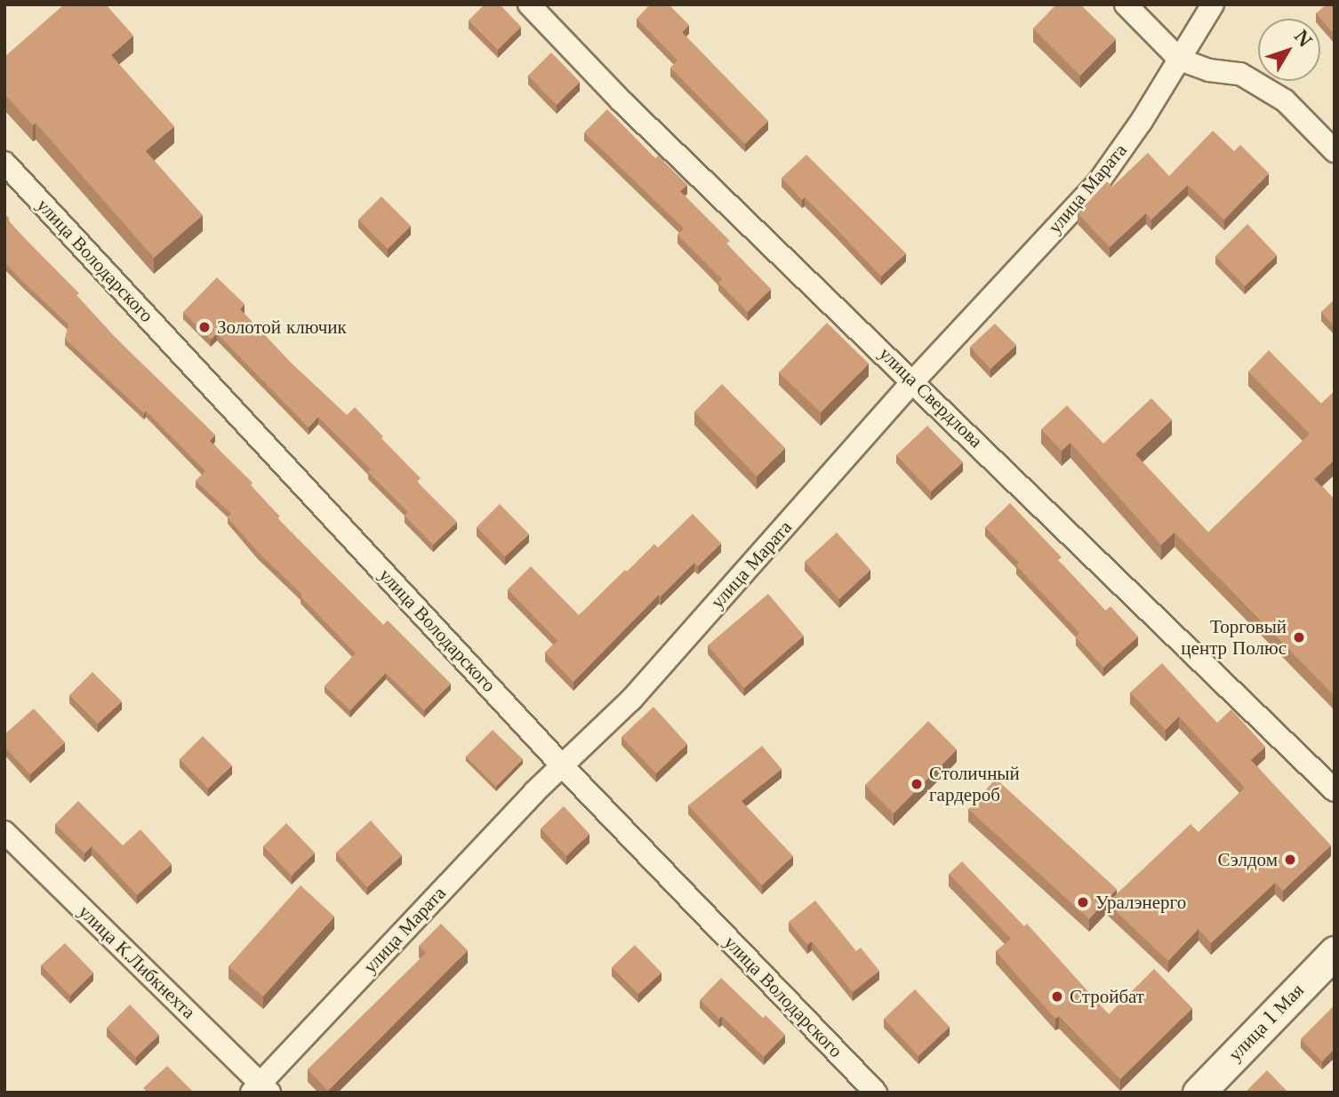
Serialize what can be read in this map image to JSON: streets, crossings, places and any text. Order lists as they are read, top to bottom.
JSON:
{
  "streets": {
    "main road": ["улица 1 Мая"],
    "street": [
      "улица Марата",
      "улица Володарского",
      "улица Свердлова",
      "улица К.Либкнехта"
    ]
  },
  "crossings": [
    ["улица Марата", "улица Володарского"],
    ["улица Марата", "улица Свердлова"],
    ["улица Марата", "улица К.Либкнехта"]
  ],
  "places": [
    "Золотой ключик",
    "Торговый центр Полюс",
    "Столичный гардероб",
    "Сэлдом",
    "Уралэнерго",
    "Стройбат"
  ],
  "north": "top right"
}
